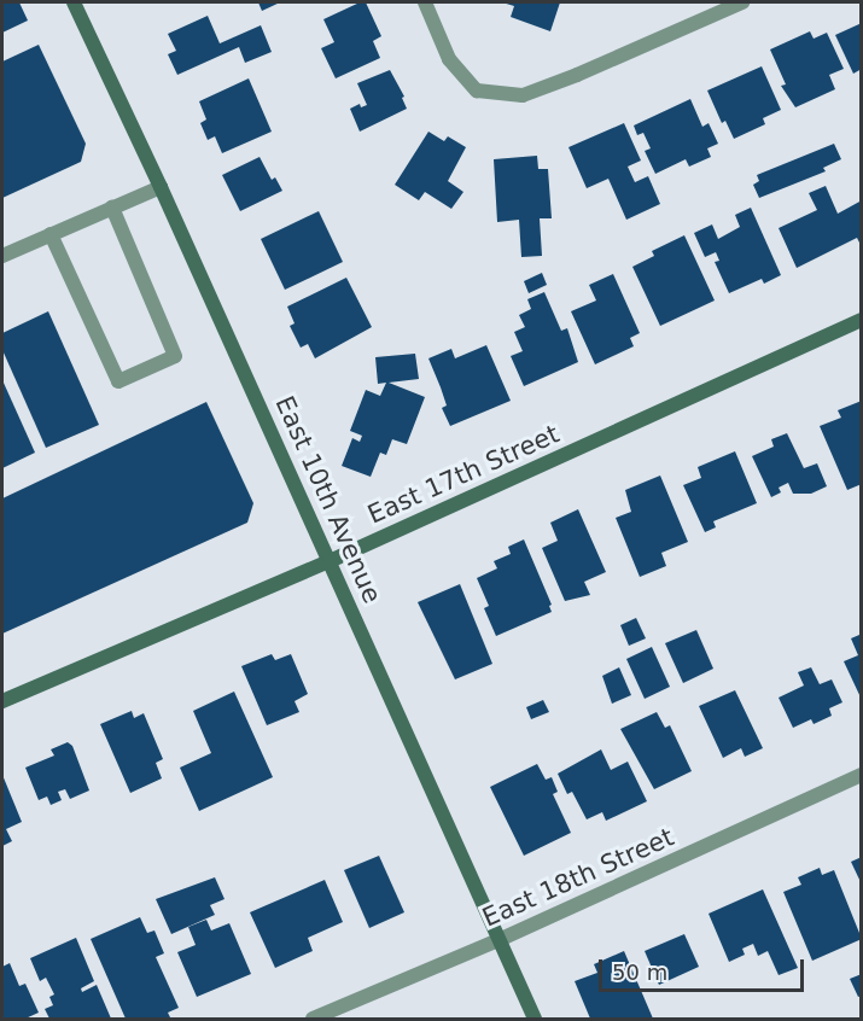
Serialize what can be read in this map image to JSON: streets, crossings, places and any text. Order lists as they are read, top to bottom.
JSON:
{
  "streets": {
    "street": ["East 17th Street", "East 10th Avenue", "East 18th Street"]
  },
  "crossings": [
    ["East 17th Street", "East 10th Avenue"],
    ["East 10th Avenue", "East 18th Street"]
  ],
  "scale_bar": "50 m"
}
